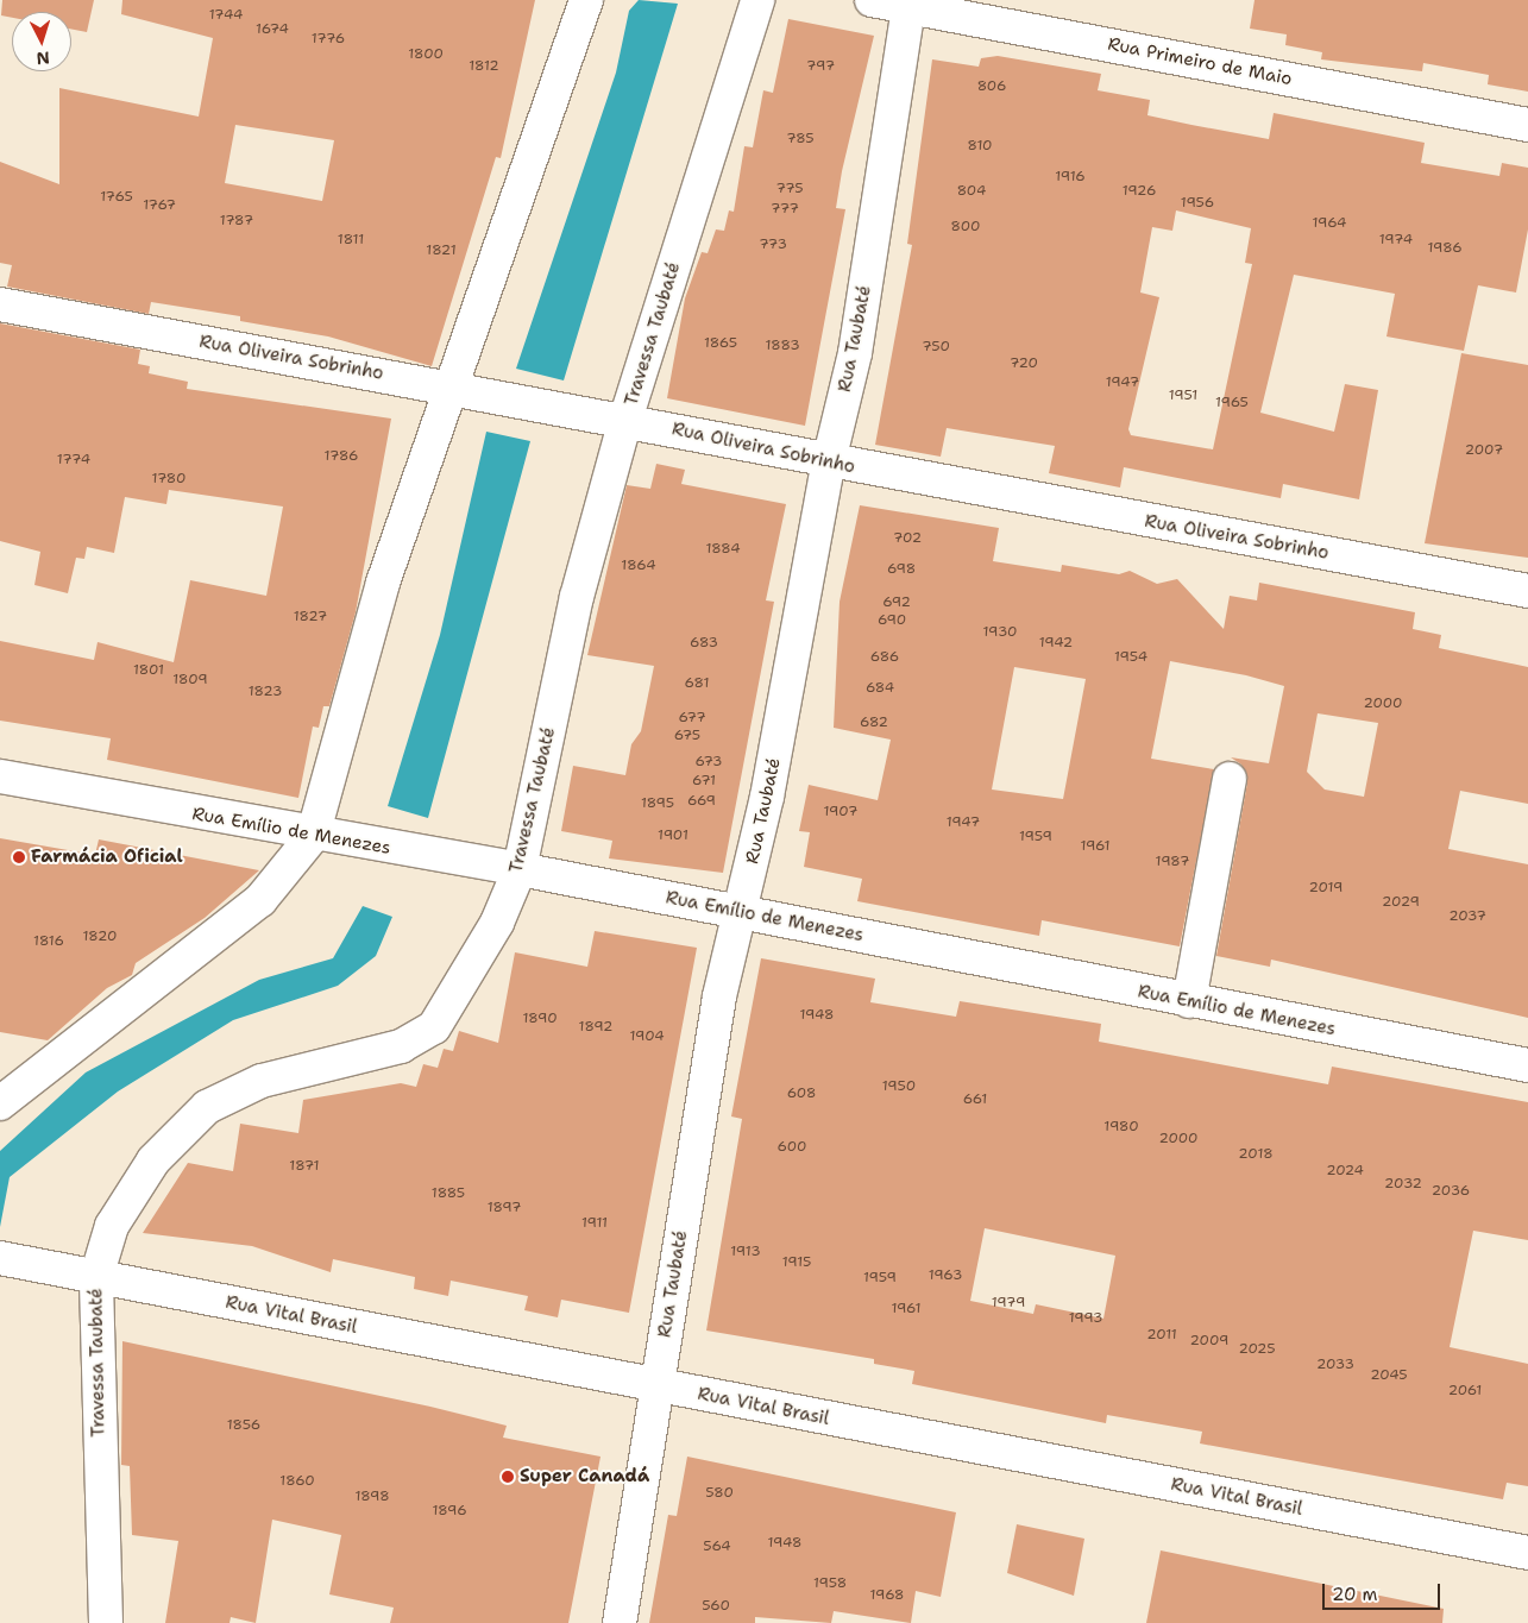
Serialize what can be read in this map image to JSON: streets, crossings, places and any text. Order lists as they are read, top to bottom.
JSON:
{
  "streets": {
    "street": [
      "Rua Primeiro de Maio",
      "Travessa Taubaté",
      "Rua Taubaté",
      "Rua Oliveira Sobrinho",
      "Rua Emílio de Menezes",
      "Rua Vital Brasil"
    ]
  },
  "crossings": [
    ["Rua Primeiro de Maio", "Rua Taubaté"],
    ["Travessa Taubaté", "Rua Oliveira Sobrinho"],
    ["Travessa Taubaté", "Rua Emílio de Menezes"],
    ["Travessa Taubaté", "Rua Vital Brasil"],
    ["Rua Taubaté", "Rua Oliveira Sobrinho"],
    ["Rua Taubaté", "Rua Emílio de Menezes"],
    ["Rua Taubaté", "Rua Vital Brasil"]
  ],
  "places": ["Farmácia Oficial", "Super Canadá"],
  "house_numbers": [
    "1744",
    "1674",
    "1776",
    "1800",
    "1812",
    "797",
    "806",
    "785",
    "810",
    "1916",
    "775",
    "804",
    "1926",
    "1765",
    "1956",
    "1767",
    "777",
    "1787",
    "1964",
    "800",
    "1811",
    "1974",
    "773",
    "1986",
    "1821",
    "1865",
    "1883",
    "750",
    "720",
    "1947",
    "1951",
    "1965",
    "2007",
    "1786",
    "1774",
    "1780",
    "702",
    "1884",
    "1864",
    "698",
    "692",
    "1827",
    "690",
    "1930",
    "683",
    "1942",
    "686",
    "1954",
    "1801",
    "1809",
    "681",
    "684",
    "1823",
    "2000",
    "677",
    "682",
    "675",
    "673",
    "671",
    "669",
    "1895",
    "1907",
    "1947",
    "1901",
    "1959",
    "1961",
    "1987",
    "2019",
    "2029",
    "2037",
    "1820",
    "1816",
    "1948",
    "1890",
    "1892",
    "1904",
    "1950",
    "608",
    "661",
    "1980",
    "2000",
    "600",
    "2018",
    "1871",
    "2024",
    "2032",
    "2036",
    "1885",
    "1897",
    "1911",
    "1913",
    "1915",
    "1963",
    "1959",
    "1979",
    "1961",
    "1993",
    "2011",
    "2009",
    "2025",
    "2033",
    "2045",
    "2061",
    "1856",
    "1860",
    "580",
    "1898",
    "1896",
    "1948",
    "564",
    "1958",
    "1968",
    "560"
  ],
  "scale_bar": "20 m",
  "north": "bottom"
}
